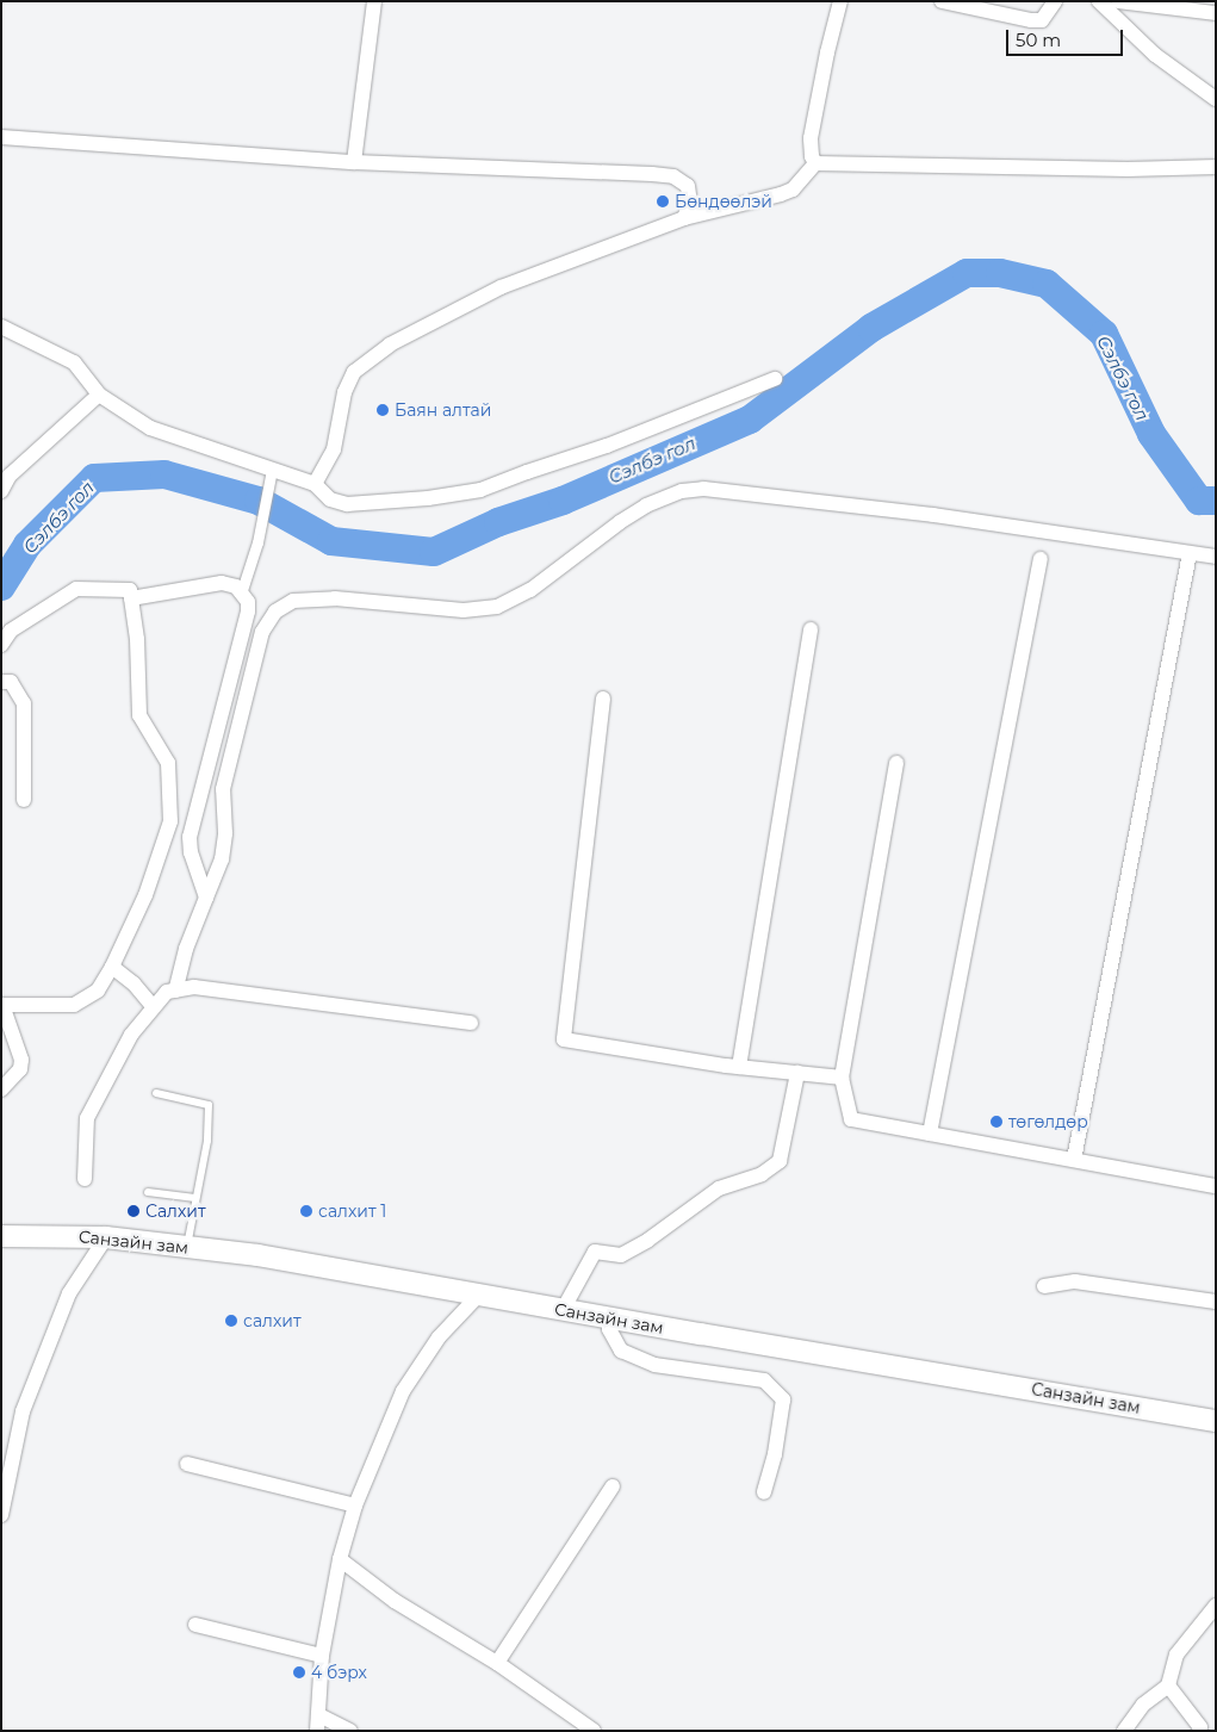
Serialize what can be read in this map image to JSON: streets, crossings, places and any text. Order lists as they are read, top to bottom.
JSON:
{
  "streets": {
    "main road": ["Санзайн зам"]
  },
  "water": ["Сэлбэ гол"],
  "places": [
    "Бөндөөлэй",
    "Баян алтай",
    "төгөлдөр",
    "Салхит",
    "салхит 1",
    "салхит",
    "4 бэрх"
  ],
  "scale_bar": "50 m"
}
